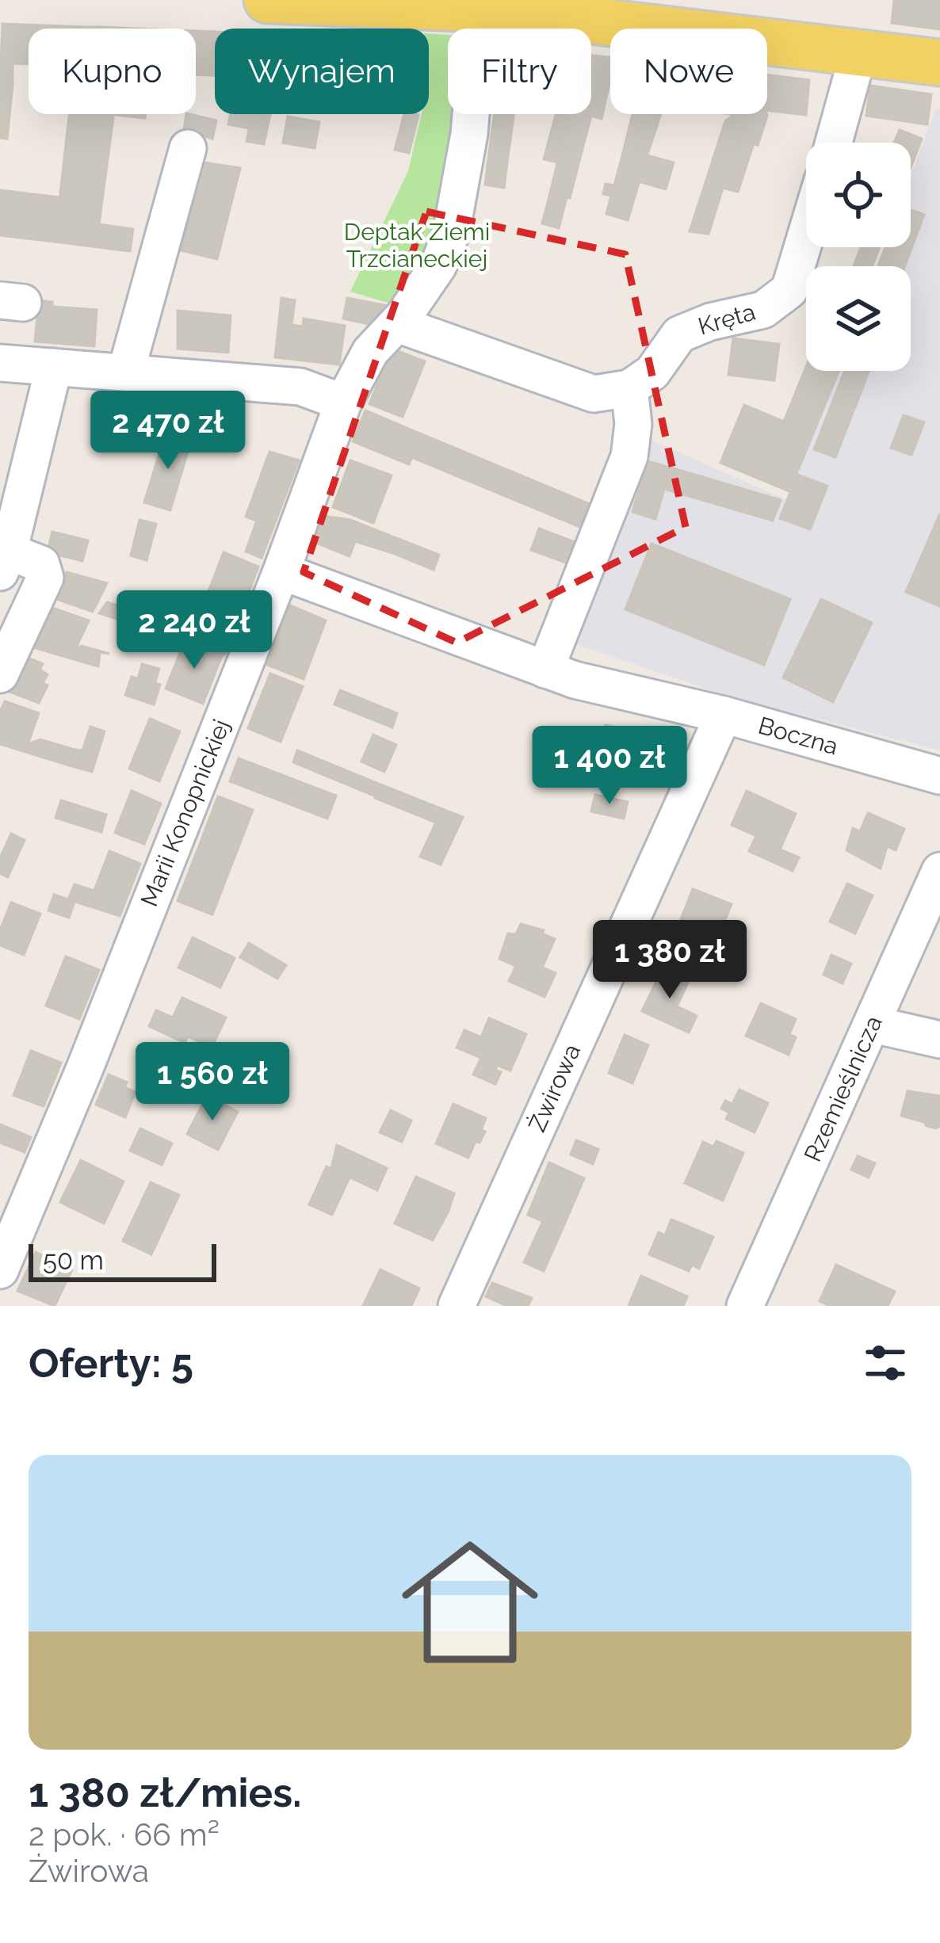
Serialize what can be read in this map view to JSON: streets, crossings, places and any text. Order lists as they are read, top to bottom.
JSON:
{
  "streets": {
    "street": [
      "Kręta",
      "Boczna",
      "Marii Konopnickiej",
      "Żwirowa",
      "Rzemieślnicza"
    ]
  },
  "crossings": [
    ["Boczna", "Marii Konopnickiej"],
    ["Boczna", "Żwirowa"]
  ],
  "parks": ["Deptak Ziemi Trzcianeckiej"],
  "scale_bar": "50 m",
  "page": {
    "chip": [
      "Kupno",
      "Wynajem",
      "Filtry",
      "Nowe"
    ],
    "price": [
      "2 470 zł",
      "2 240 zł",
      "1 400 zł",
      "1 380 zł",
      "1 560 zł"
    ],
    "scale": "50 m",
    "heading": "Oferty: 5",
    "list": [
      {
        "name": "1 380 zł/mies.",
        "note": "2 pok. · 66 m² · Żwirowa"
      }
    ]
  }
}
